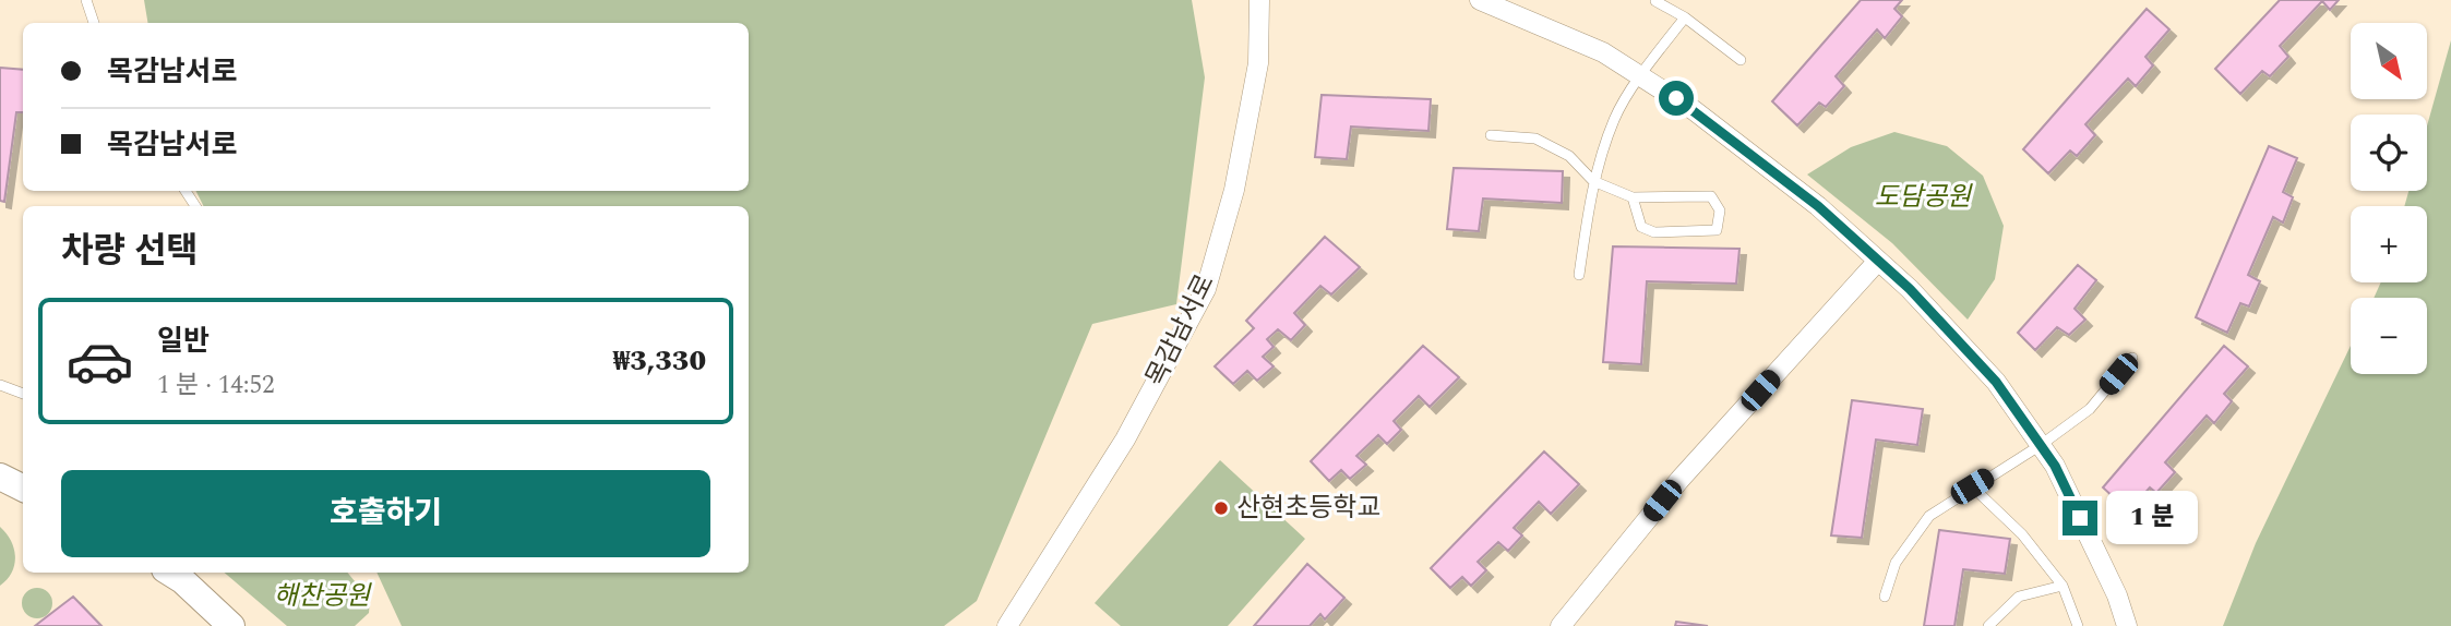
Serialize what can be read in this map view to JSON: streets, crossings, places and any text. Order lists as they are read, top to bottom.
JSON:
{
  "streets": {
    "street": ["목감남서로"]
  },
  "parks": ["도담공원", "해찬공원"],
  "places": ["산현초등학교"],
  "north": "bottom right",
  "page": {
    "map_buttons": ["+", "−"],
    "banner": ["목감남서로", "목감남서로"],
    "heading": "차량 선택",
    "list": [
      {
        "name": "일반",
        "note": "1 분 · 14:52",
        "value": "₩3,330"
      }
    ],
    "buttons": "호출하기",
    "bubble": "1 분"
  }
}
